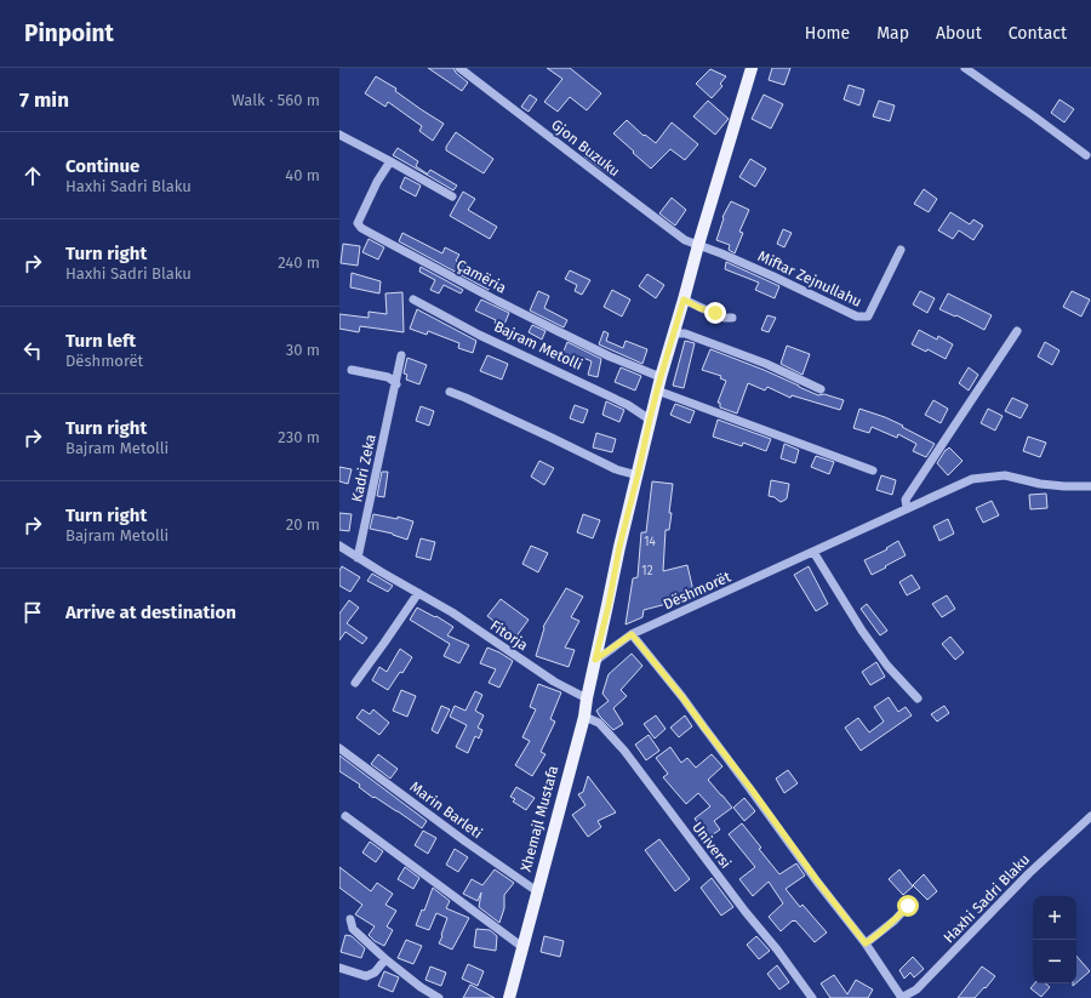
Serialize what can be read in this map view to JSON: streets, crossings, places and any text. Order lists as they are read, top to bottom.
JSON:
{
  "streets": {
    "main road": ["Xhemajl Mustafa"],
    "street": [
      "Gjon Buzuku",
      "Çamëria",
      "Miftar Zejnullahu",
      "Bajram Metolli",
      "Kadri Zeka",
      "Dëshmorët",
      "Fitorja",
      "Marin Barleti",
      "Universi",
      "Haxhi Sadri Blaku"
    ]
  },
  "crossings": [
    ["Gjon Buzuku", "Miftar Zejnullahu"],
    ["Kadri Zeka", "Fitorja"],
    ["Dëshmorët", "Haxhi Sadri Blaku"],
    ["Fitorja", "Xhemajl Mustafa"],
    ["Marin Barleti", "Xhemajl Mustafa"],
    ["Xhemajl Mustafa", "Universi"]
  ],
  "house_numbers": ["14", "12"],
  "page": {
    "header": "Pinpoint",
    "nav": [
      "Home",
      "Map",
      "About",
      "Contact"
    ],
    "heading": ["7 min", "Walk · 560 m"],
    "list": [
      ["Continue", "Haxhi Sadri Blaku", "40 m"],
      ["Turn right", "Haxhi Sadri Blaku", "240 m"],
      ["Turn left", "Dëshmorët", "30 m"],
      ["Turn right", "Bajram Metolli", "230 m"],
      ["Turn right", "Bajram Metolli", "20 m"],
      "Arrive at destination"
    ],
    "map_buttons": ["+", "−"]
  }
}
